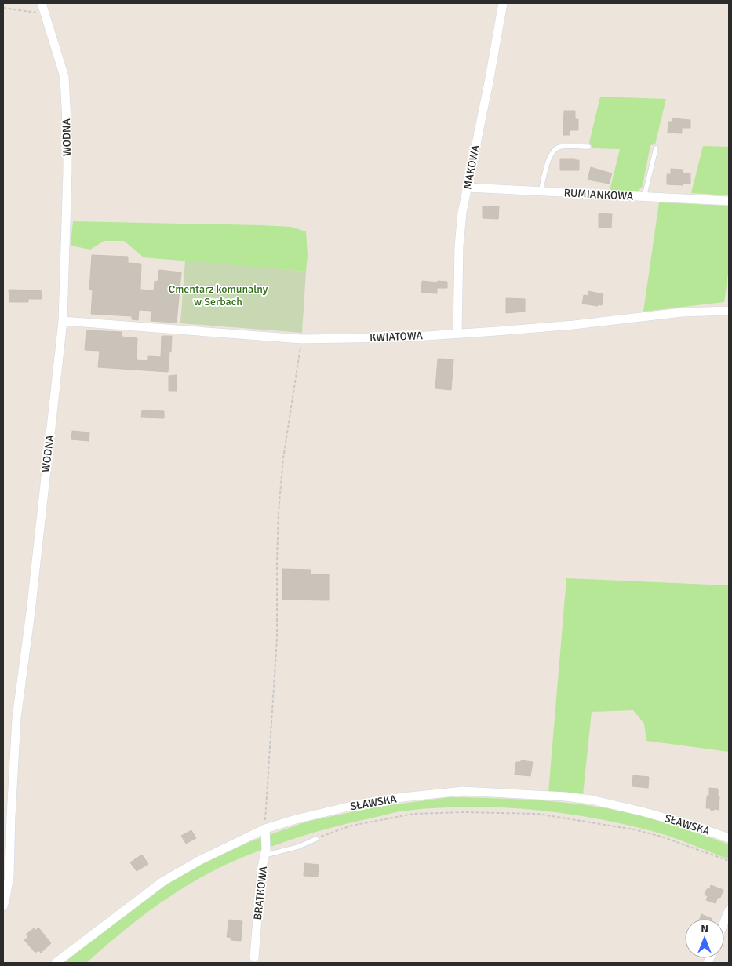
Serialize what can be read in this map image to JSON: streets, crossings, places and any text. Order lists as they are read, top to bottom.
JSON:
{
  "streets": {
    "street": [
      "WODNA",
      "MAKOWA",
      "RUMIANKOWA",
      "KWIATOWA",
      "SŁAWSKA",
      "BRATKOWA"
    ]
  },
  "crossings": [
    ["WODNA", "KWIATOWA"],
    ["MAKOWA", "RUMIANKOWA"],
    ["MAKOWA", "KWIATOWA"],
    ["SŁAWSKA", "BRATKOWA"]
  ],
  "parks": ["Cmentarz komunalny w Serbach"],
  "north": "top"
}
